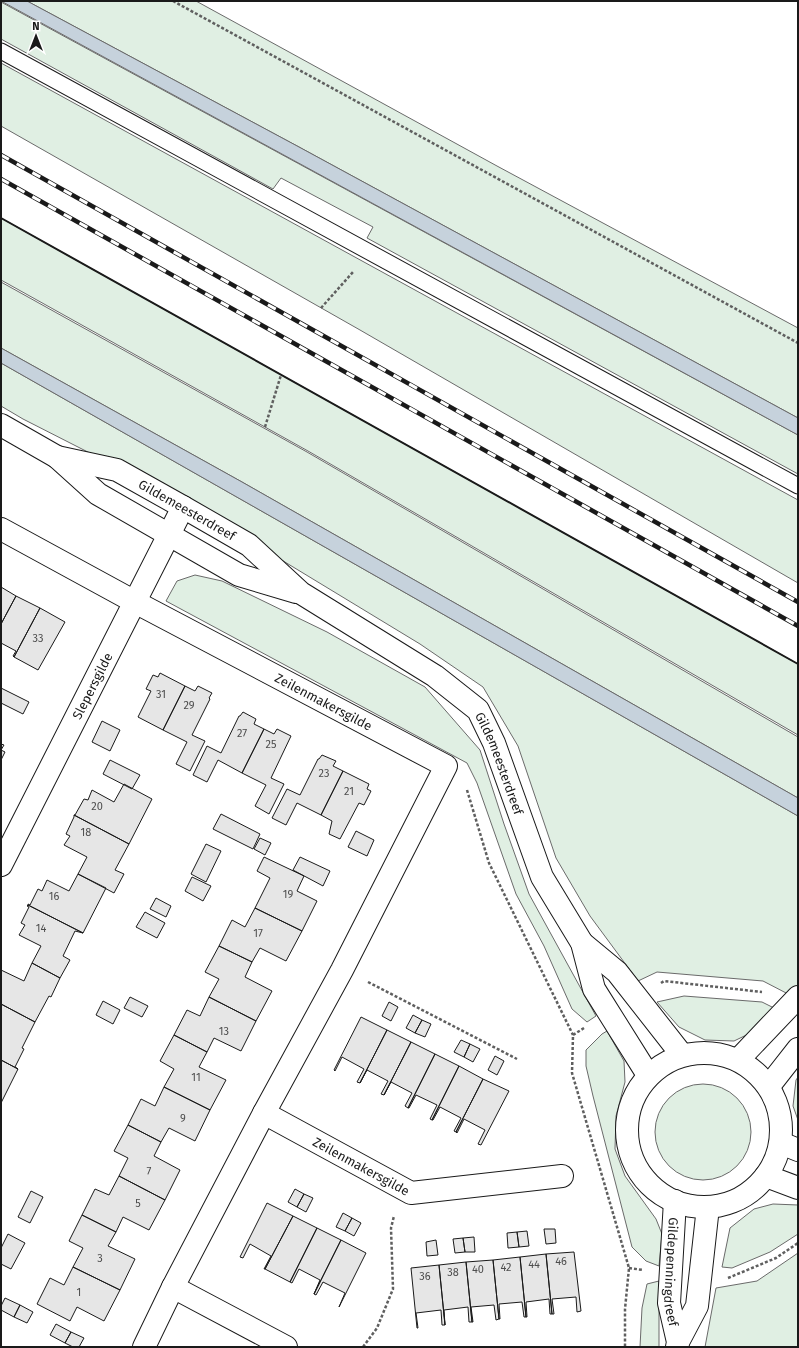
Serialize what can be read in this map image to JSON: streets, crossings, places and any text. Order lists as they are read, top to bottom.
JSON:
{
  "streets": {
    "street": [
      "Gildemeesterdreef",
      "Slepersgilde",
      "Zeilenmakersgilde",
      "Gildepenningdreef"
    ]
  },
  "crossings": [
    ["Gildemeesterdreef", "Slepersgilde"],
    ["Slepersgilde", "Zeilenmakersgilde"]
  ],
  "house_numbers": [
    "33",
    "31",
    "29",
    "27",
    "25",
    "23",
    "21",
    "20",
    "18",
    "19",
    "16",
    "14",
    "17",
    "13",
    "11",
    "9",
    "7",
    "5",
    "3",
    "46",
    "44",
    "42",
    "40",
    "38",
    "36",
    "1"
  ],
  "north": "top"
}
